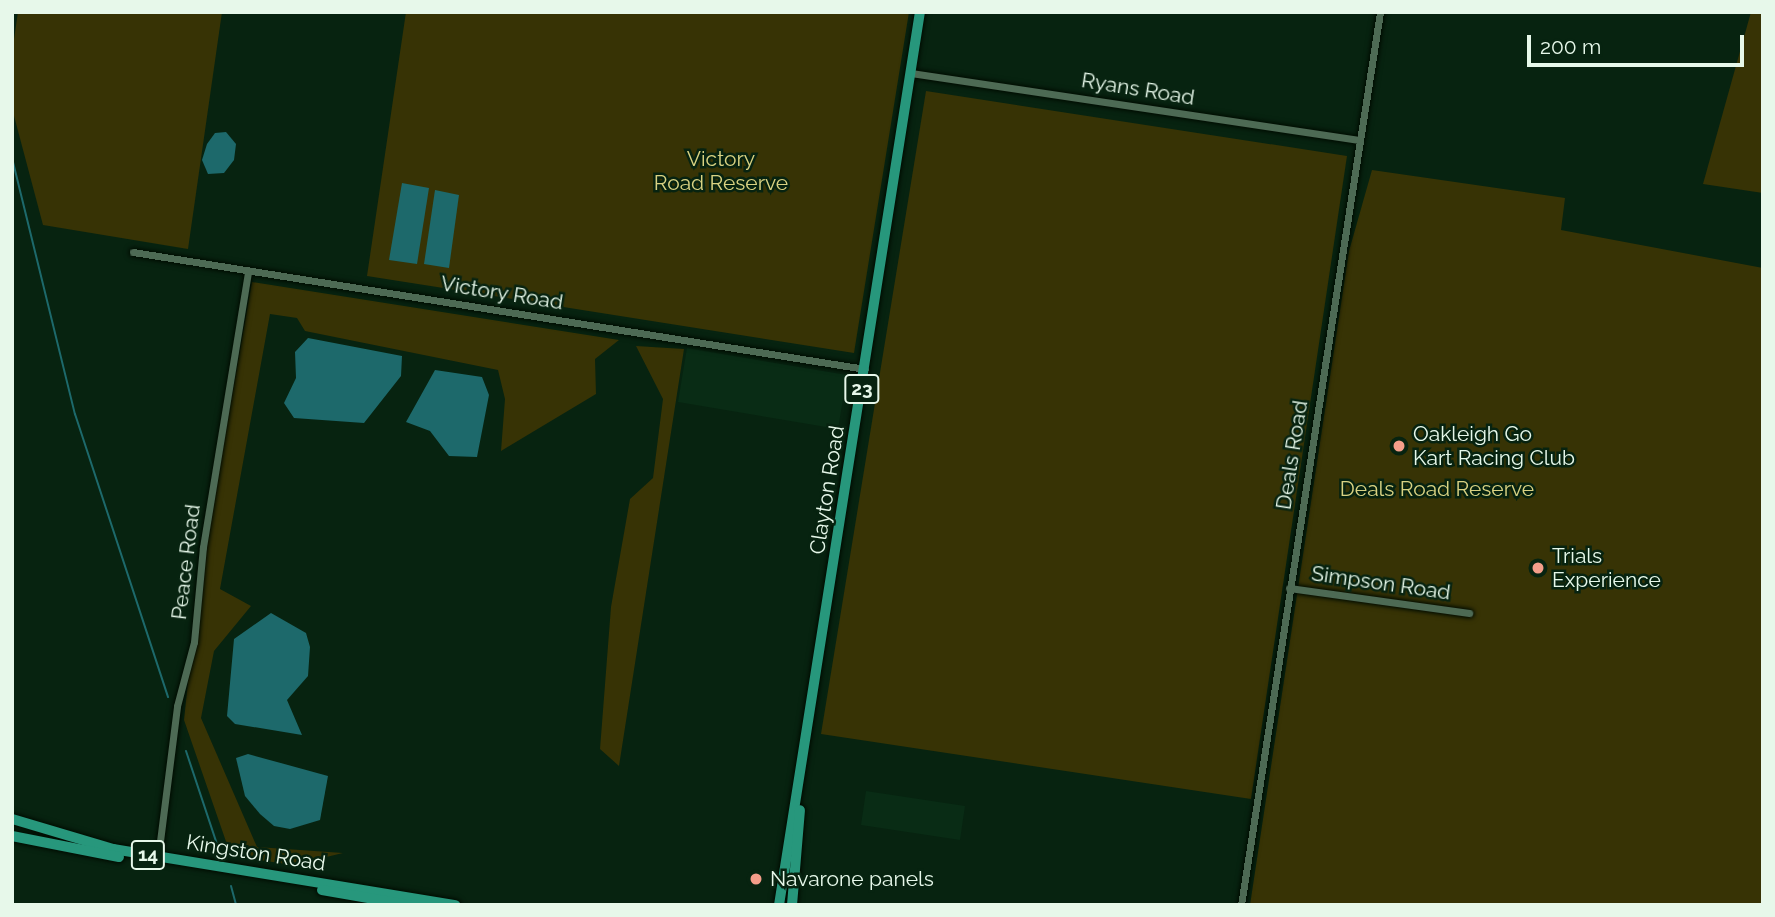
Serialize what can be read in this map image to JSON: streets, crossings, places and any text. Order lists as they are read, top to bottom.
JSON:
{
  "streets": {
    "main road": [
      "23",
      "Clayton Road",
      "Kingston Road",
      "14"
    ],
    "street": [
      "Ryans Road",
      "Victory Road",
      "Deals Road",
      "Peace Road",
      "Simpson Road"
    ]
  },
  "crossings": [
    ["Ryans Road", "Deals Road"],
    ["Ryans Road", "Clayton Road"],
    ["Victory Road", "Clayton Road"],
    ["Victory Road", "Peace Road"],
    ["Deals Road", "Simpson Road"],
    ["Peace Road", "Kingston Road"]
  ],
  "parks": ["Victory Road Reserve", "Deals Road Reserve"],
  "places": ["Oakleigh Go Kart Racing Club", "Trials Experience", "Navarone panels"],
  "scale_bar": "200 m"
}
